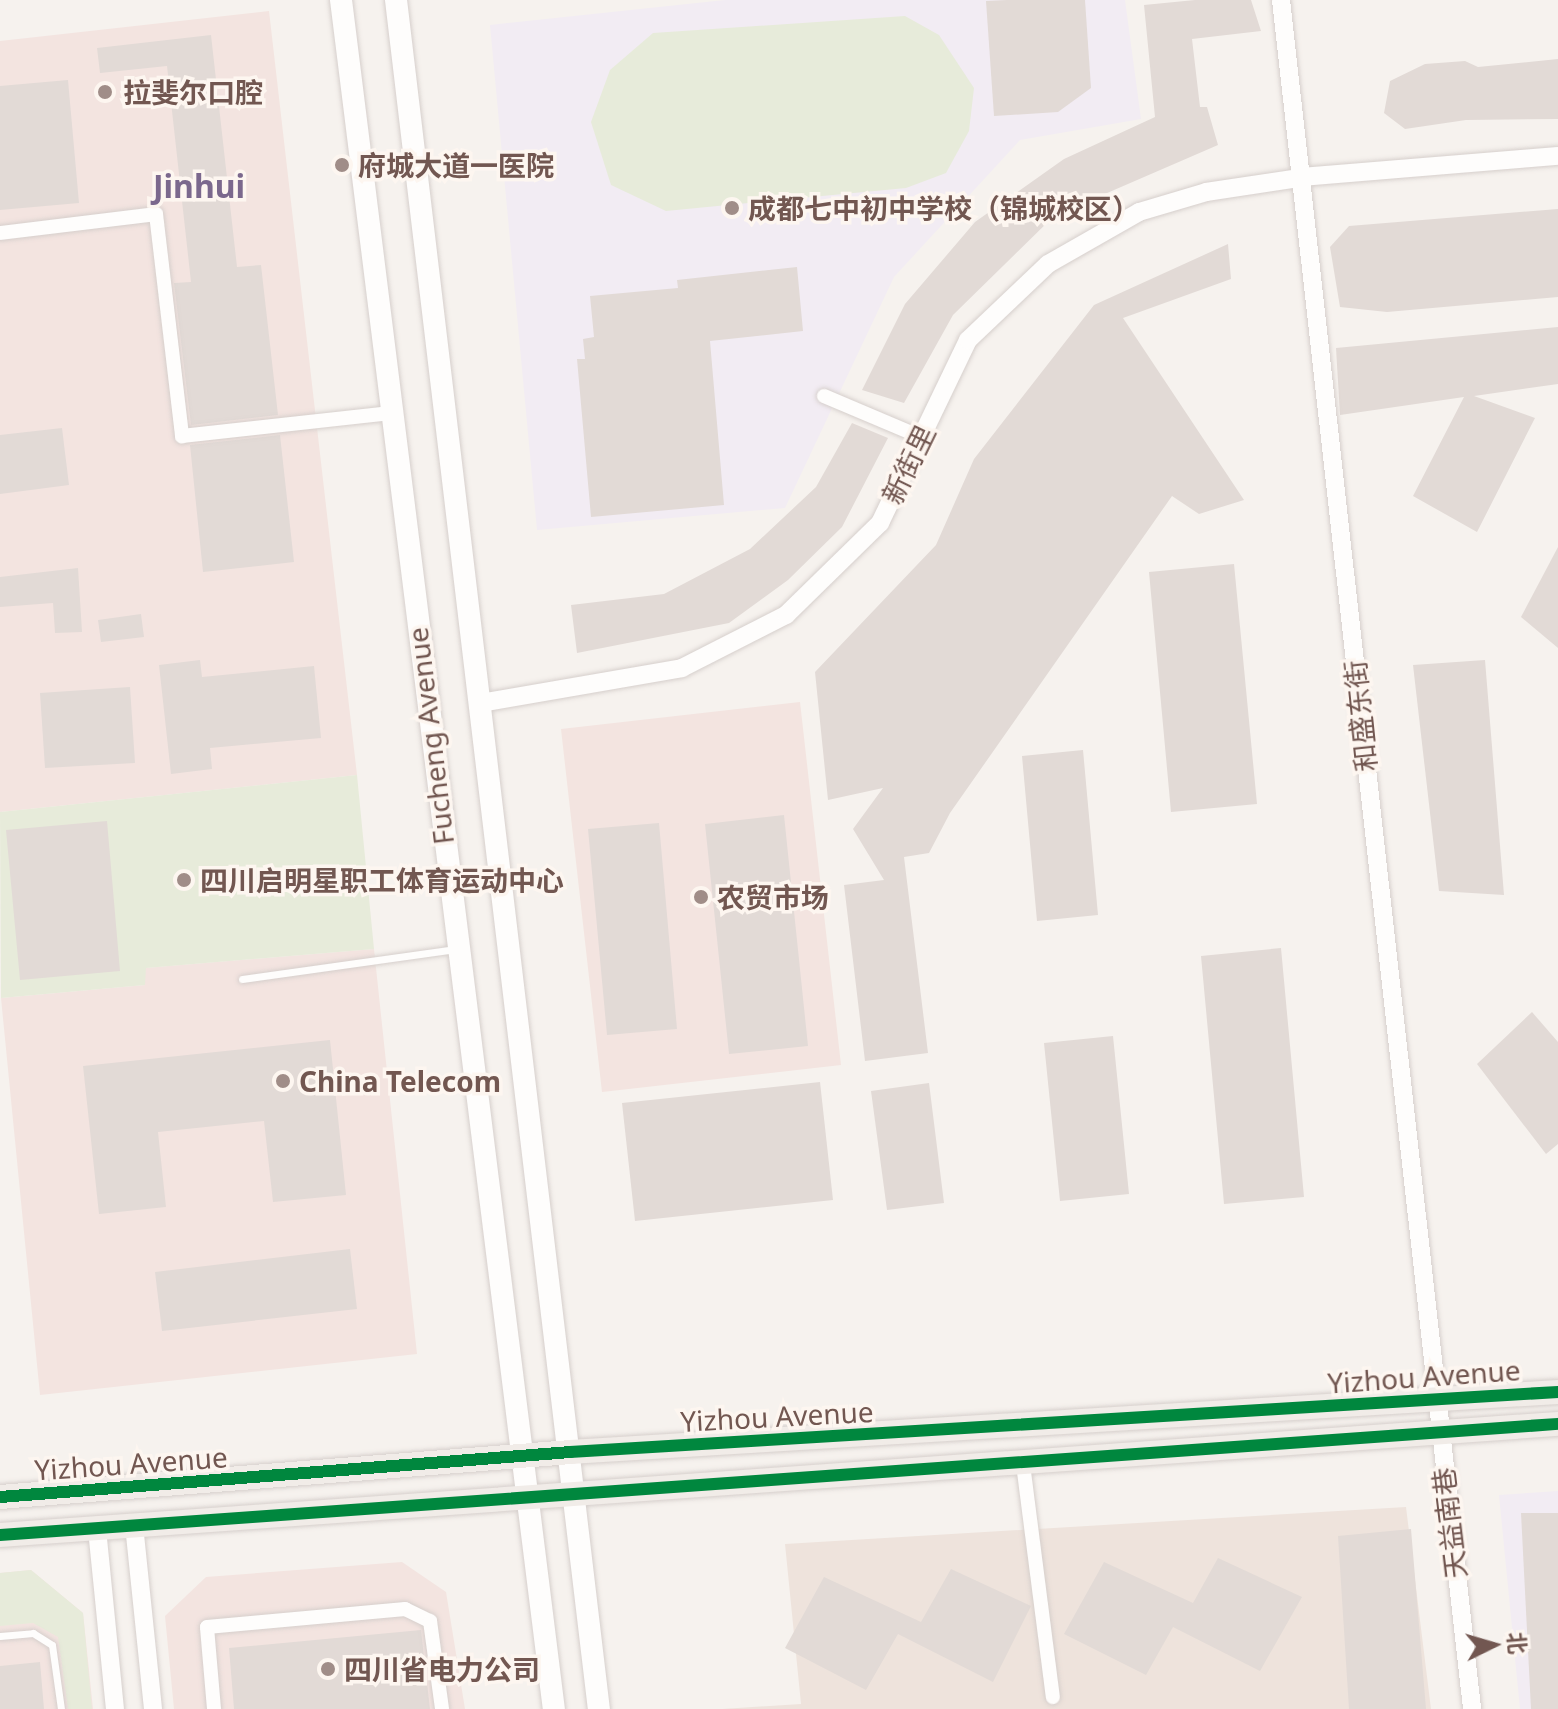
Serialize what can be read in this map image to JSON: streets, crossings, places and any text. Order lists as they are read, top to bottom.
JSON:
{
  "streets": {
    "main road": ["Fucheng Avenue", "Yizhou Avenue"],
    "street": ["新街里", "和盛东街", "天益南巷"]
  },
  "crossings": [
    ["新街里", "和盛东街"],
    ["新街里", "Fucheng Avenue"],
    ["和盛东街", "Yizhou Avenue"],
    ["和盛东街", "天益南巷"],
    ["Fucheng Avenue", "Yizhou Avenue"],
    ["Yizhou Avenue", "天益南巷"]
  ],
  "districts": ["Jinhui"],
  "places": [
    "拉斐尔口腔",
    "府城大道一医院",
    "成都七中初中学校（锦城校区）",
    "四川启明星职工体育运动中心",
    "农贸市场",
    "China Telecom",
    "四川省电力公司"
  ],
  "north": "right"
}
